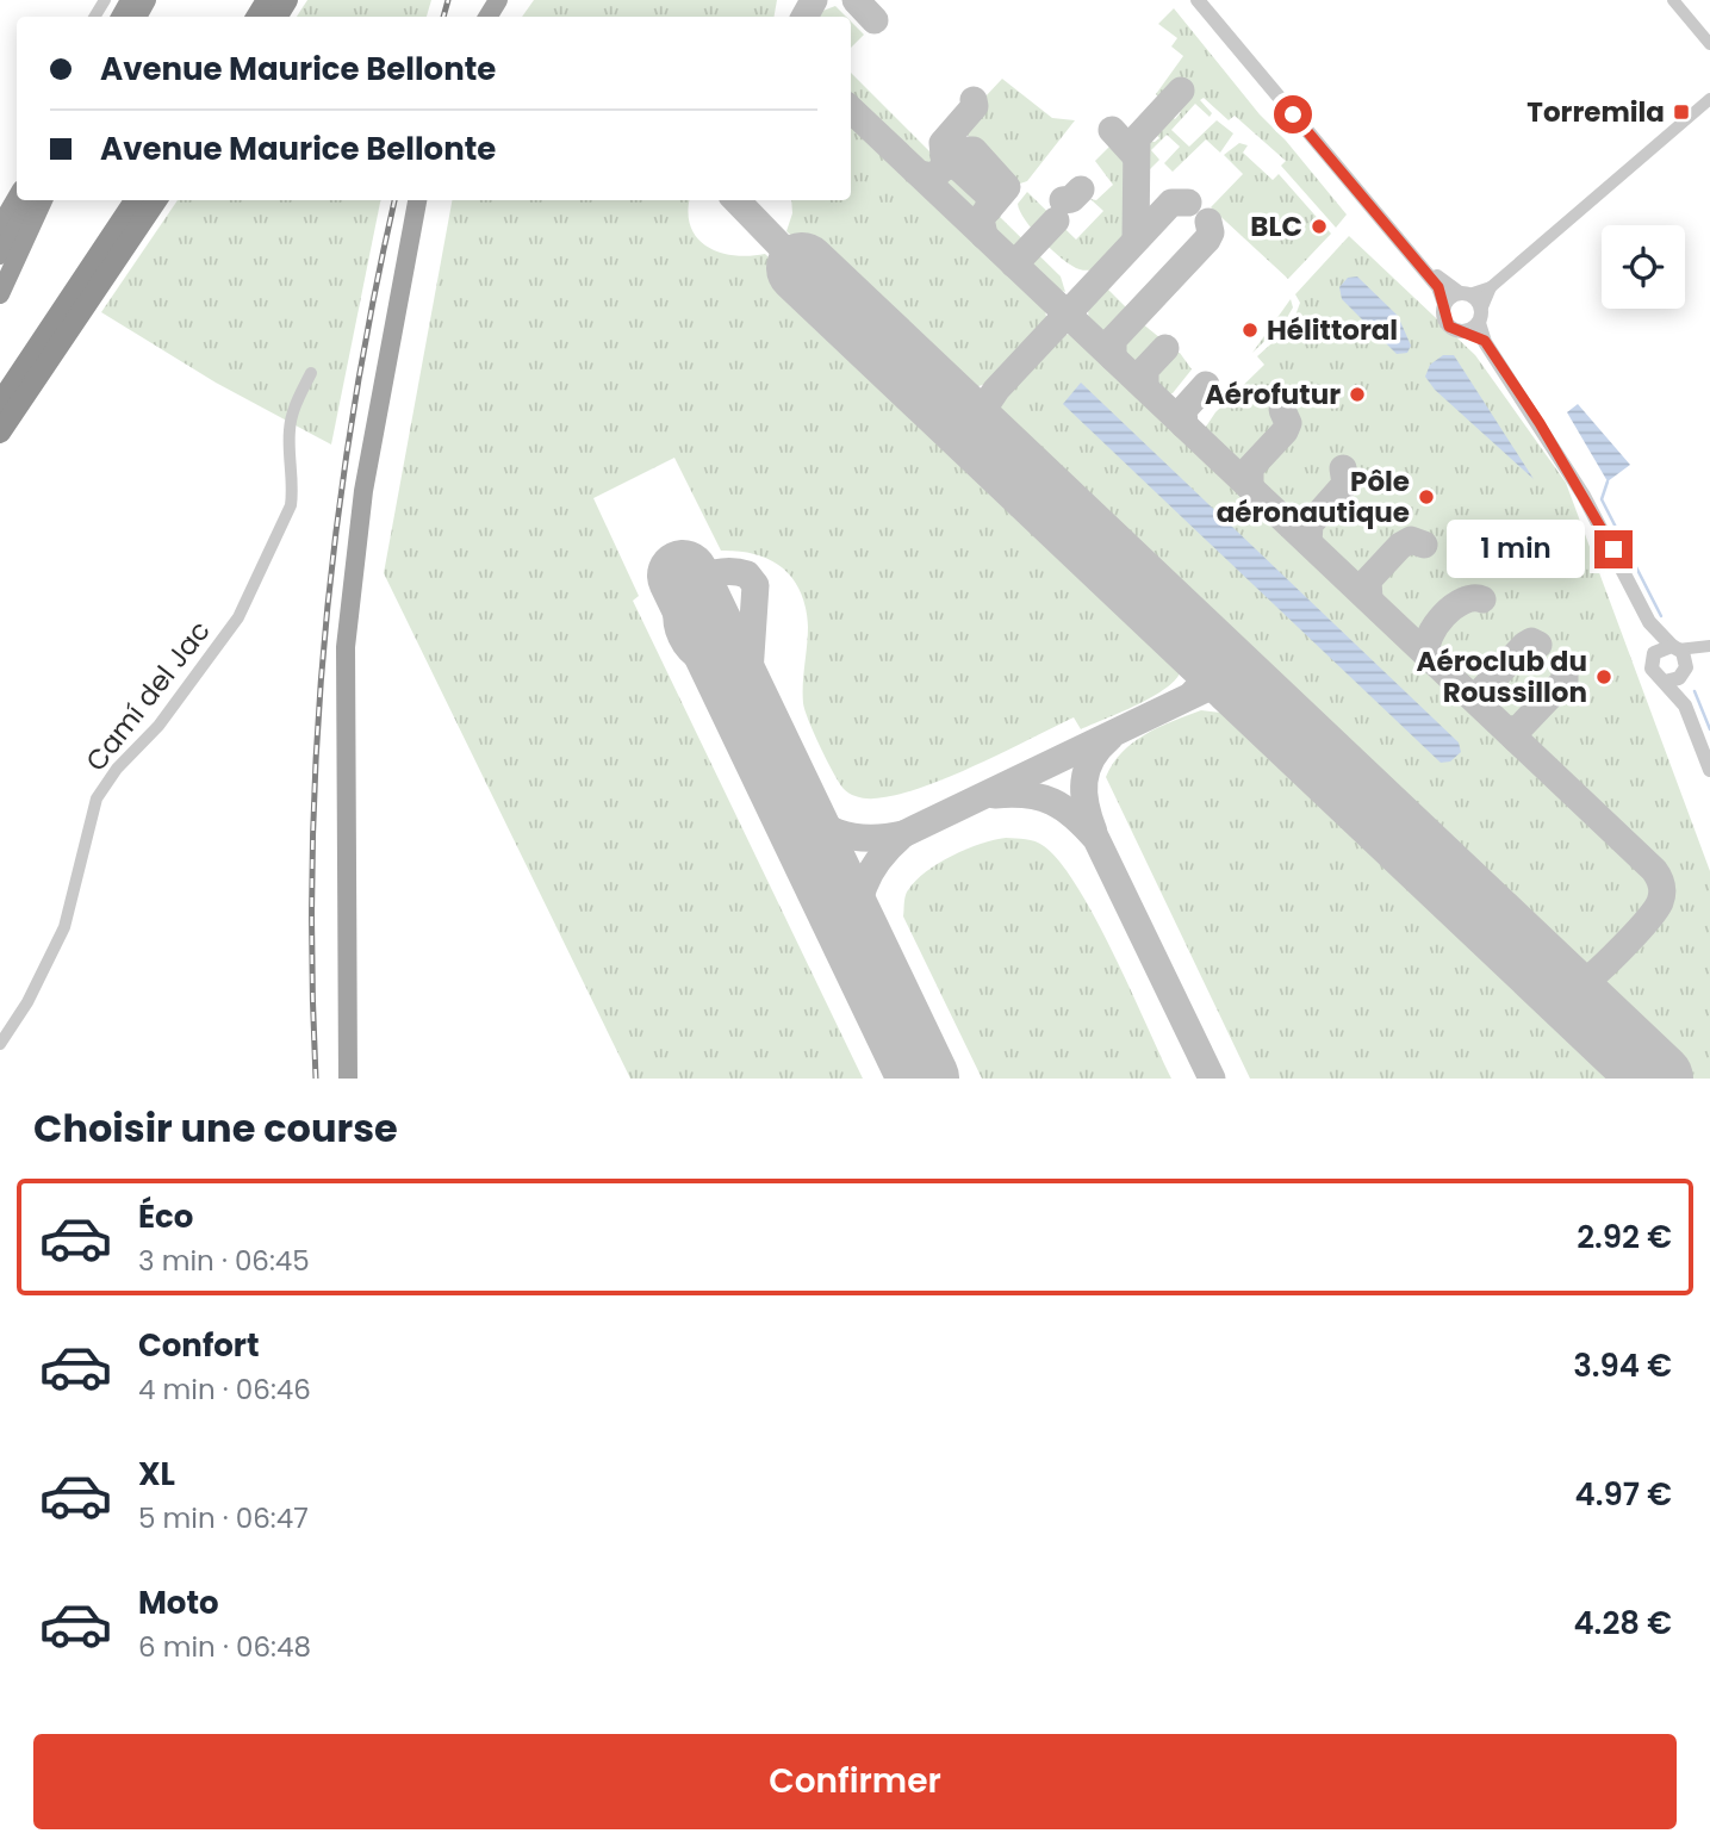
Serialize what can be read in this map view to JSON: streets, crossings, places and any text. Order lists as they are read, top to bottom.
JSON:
{
  "streets": {
    "street": ["Camí del Jac"]
  },
  "places": {
    "transit": ["Torremila"],
    "other": [
      "BLC",
      "Hélittoral",
      "Aérofutur",
      "Pôle aéronautique",
      "Aéroclub du Roussillon"
    ]
  },
  "page": {
    "banner": ["Avenue Maurice Bellonte", "Avenue Maurice Bellonte"],
    "bubble": "1 min",
    "heading": "Choisir une course",
    "list": [
      {
        "name": "Éco",
        "note": "3 min · 06:45",
        "value": "2.92 €"
      },
      {
        "name": "Confort",
        "note": "4 min · 06:46",
        "value": "3.94 €"
      },
      {
        "name": "XL",
        "note": "5 min · 06:47",
        "value": "4.97 €"
      },
      {
        "name": "Moto",
        "note": "6 min · 06:48",
        "value": "4.28 €"
      }
    ],
    "buttons": "Confirmer"
  }
}
